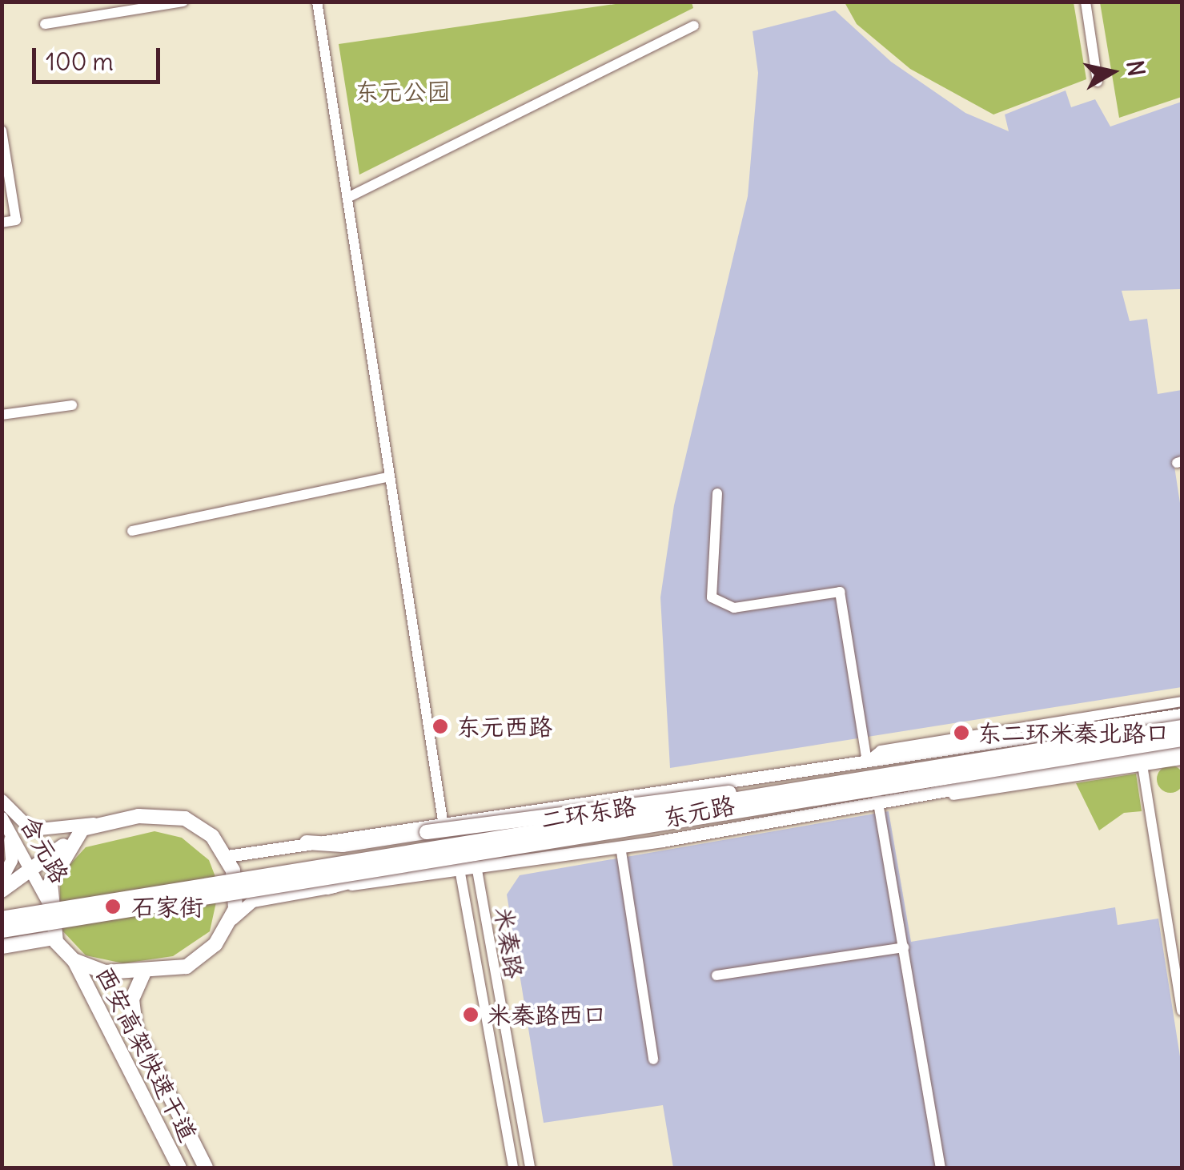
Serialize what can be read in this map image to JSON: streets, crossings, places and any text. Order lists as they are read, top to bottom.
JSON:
{
  "streets": {
    "highway": ["二环东路", "西安高架快速干道"],
    "main road": ["东元路", "含元路"],
    "street": ["米秦路"]
  },
  "crossings": [
    ["东元路", "含元路"],
    ["东元路", "米秦路"],
    ["东元路", "西安高架快速干道"],
    ["含元路", "西安高架快速干道"]
  ],
  "parks": ["东元公园"],
  "places": [
    "东元西路",
    "东二环米秦北路口",
    "石家街",
    "米秦路西口"
  ],
  "scale_bar": "100 m",
  "north": "right"
}
